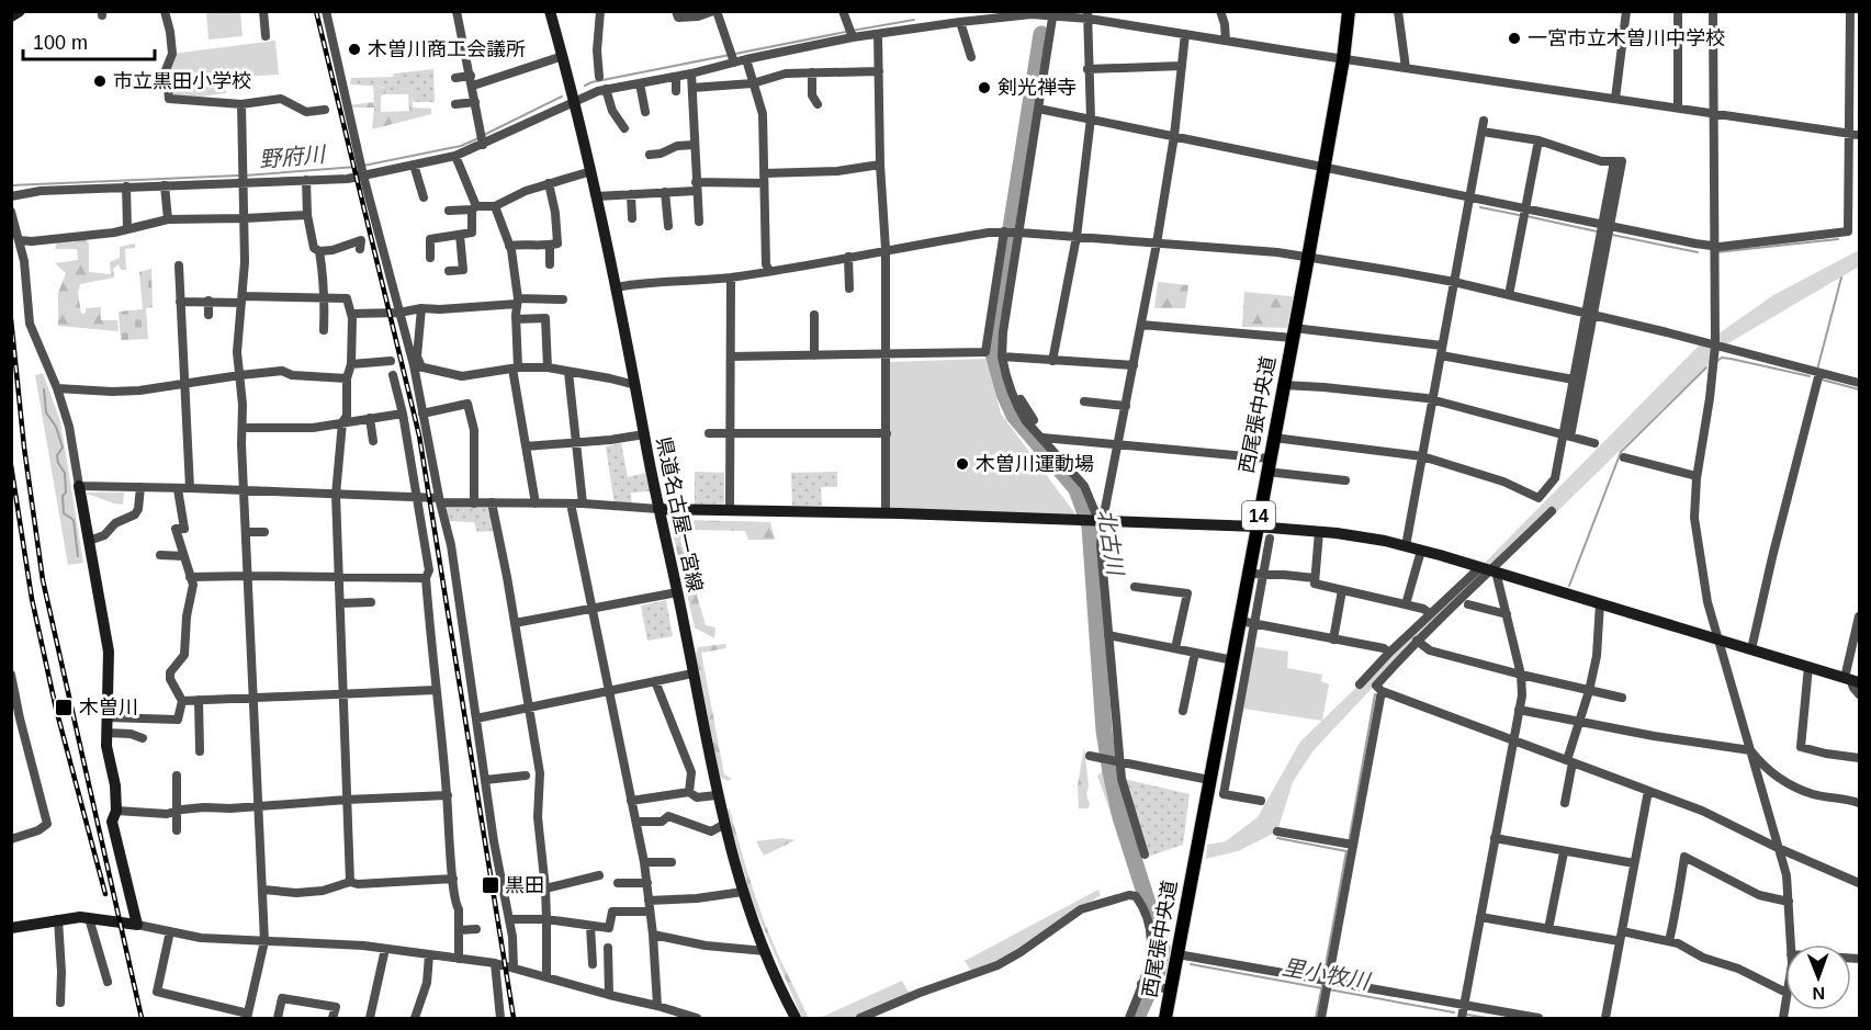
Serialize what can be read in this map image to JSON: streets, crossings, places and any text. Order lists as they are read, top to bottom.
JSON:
{
  "streets": {
    "main road": ["西尾張中央道", "県道名古屋一宮線", "14"]
  },
  "water": ["野府川", "北古川", "里小牧川"],
  "places": {
    "other": [
      "一宮市立木曽川中学校",
      "木曽川商工会議所",
      "市立黒田小学校",
      "剣光禅寺",
      "木曽川運動場"
    ],
    "transit": ["木曽川", "黒田"]
  },
  "scale_bar": "100 m",
  "north": "bottom"
}
